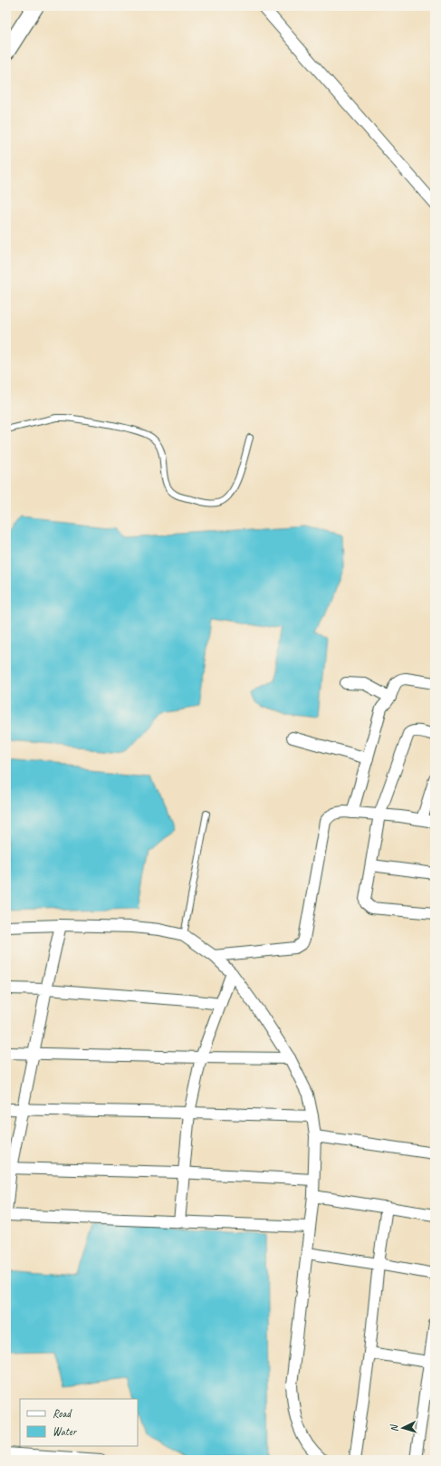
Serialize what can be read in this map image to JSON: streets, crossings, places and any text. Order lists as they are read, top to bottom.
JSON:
{
  "legend": ["Road", "Water"],
  "north": "left"
}
